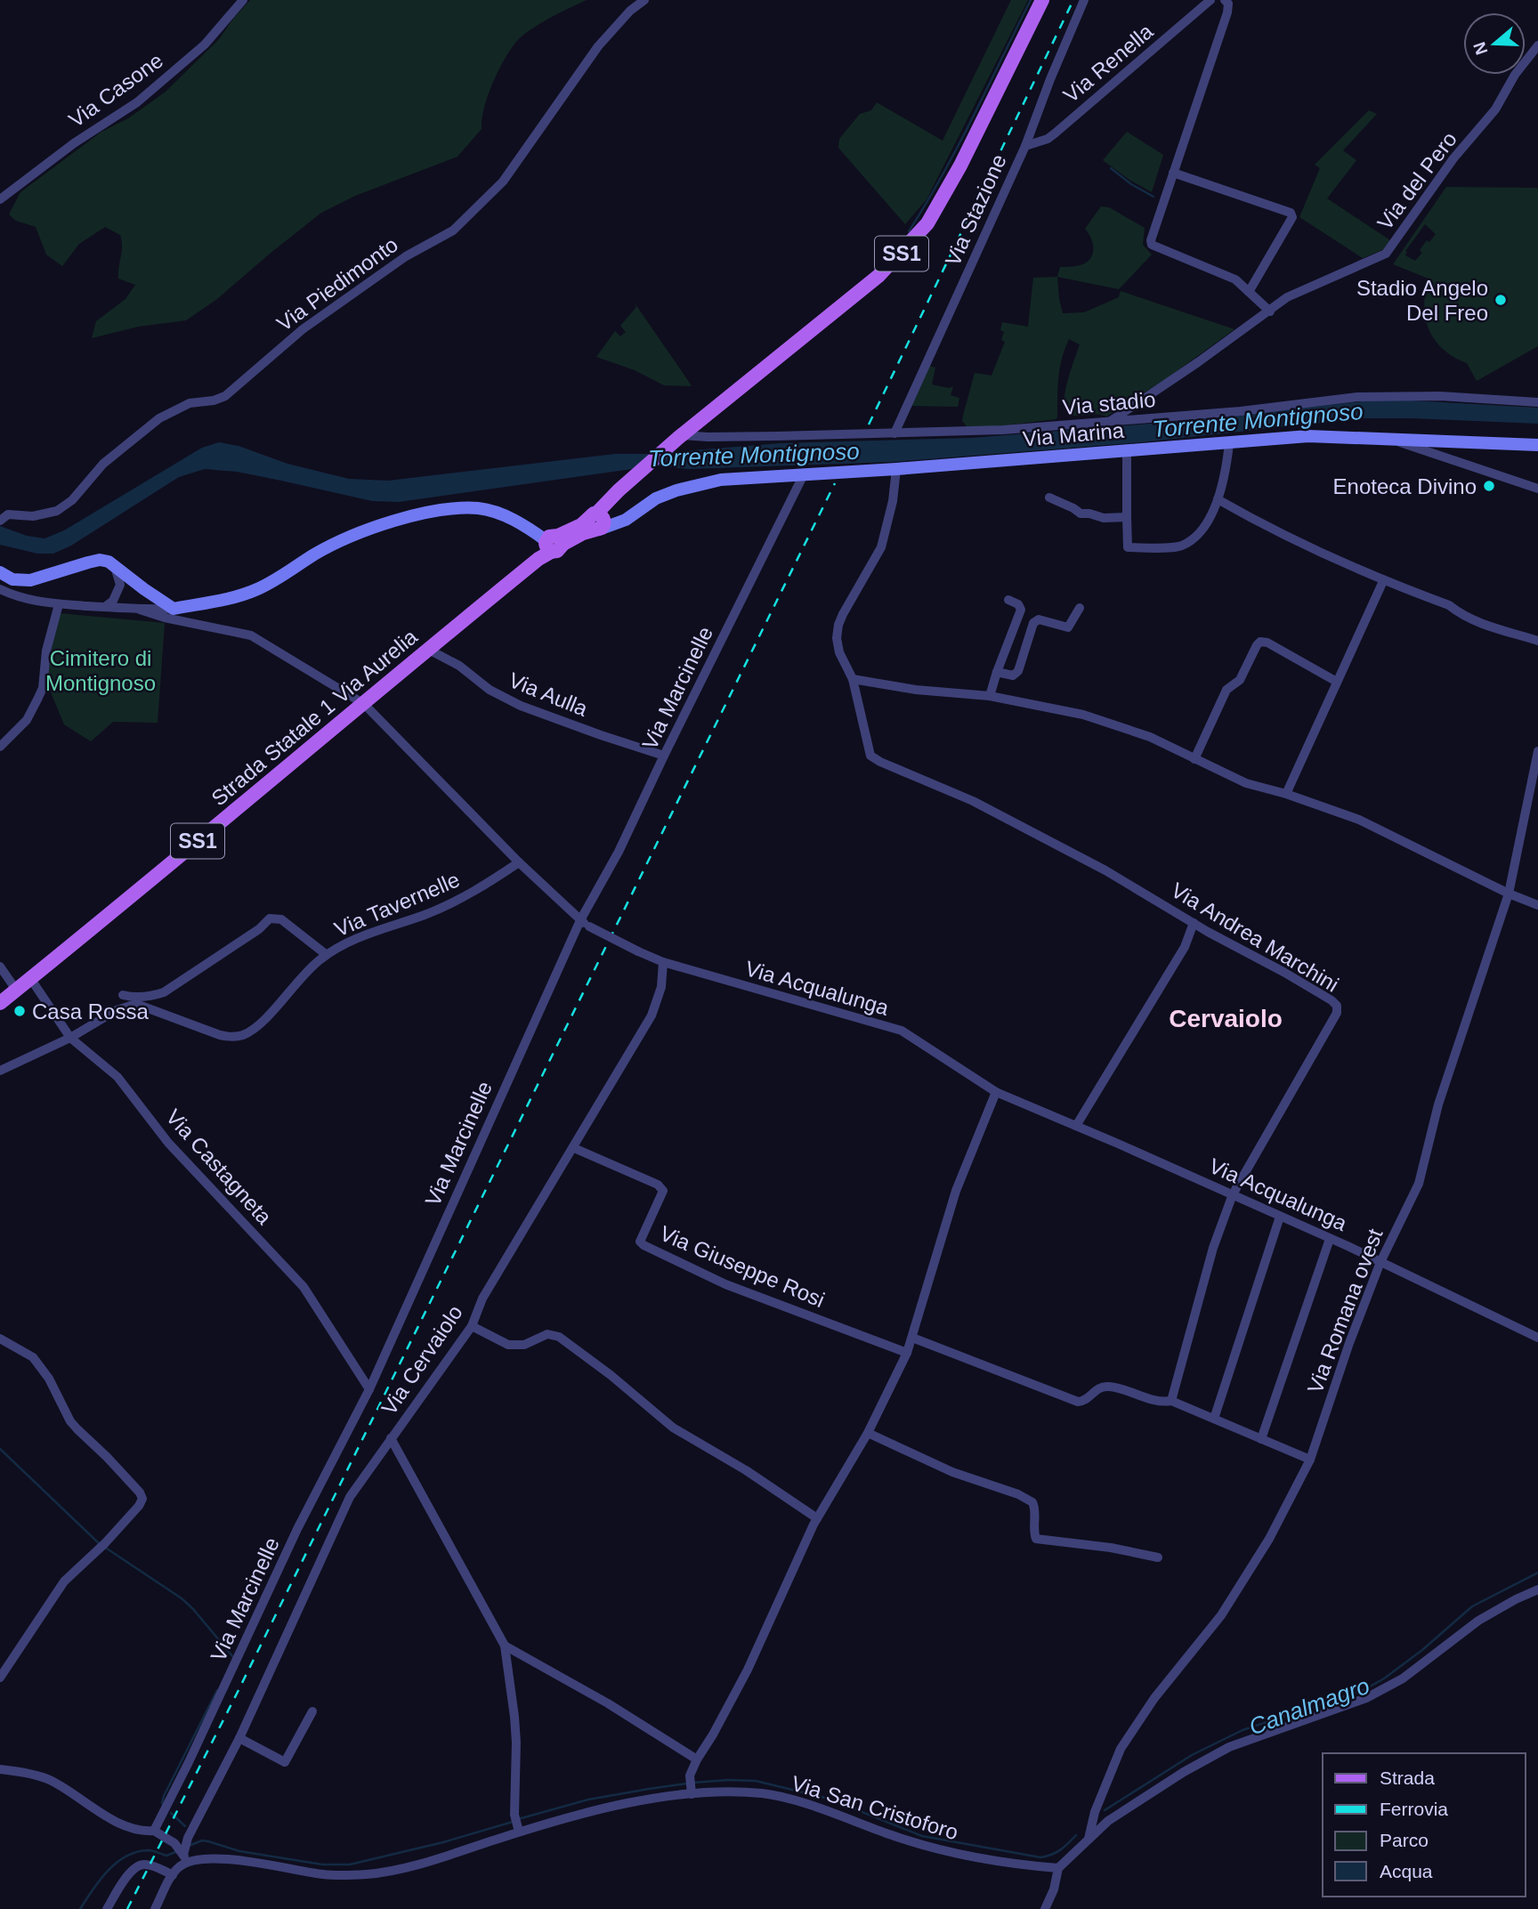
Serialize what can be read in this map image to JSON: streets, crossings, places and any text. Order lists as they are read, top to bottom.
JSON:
{
  "streets": {
    "main road": ["SS1", "Via Marina", "Strada Statale 1 Via Aurelia"],
    "street": [
      "Via Renella",
      "Via Casone",
      "Via del Pero",
      "Via Stazione",
      "Via Piedimonto",
      "Via stadio",
      "Via Marcinelle",
      "Via Aulla",
      "Via Tavernelle",
      "Via Andrea Marchini",
      "Via Acqualunga",
      "Via Castagneta",
      "Via Giuseppe Rosi",
      "Via Romana ovest",
      "Via Cervaiolo",
      "Via San Cristoforo"
    ]
  },
  "crossings": [
    ["Via Renella", "Via Stazione"],
    ["Via del Pero", "Via stadio"],
    ["Via Stazione", "Via stadio"],
    ["SS1", "Via stadio"],
    ["SS1", "Via Marina"],
    ["SS1", "Strada Statale 1 Via Aurelia"],
    ["Via Marina", "Via Marcinelle"],
    ["Via Marina", "Strada Statale 1 Via Aurelia"],
    ["Via Marcinelle", "Via Aulla"],
    ["Via Marcinelle", "Via Acqualunga"],
    ["Via Marcinelle", "Via Castagneta"],
    ["Via Aulla", "Strada Statale 1 Via Aurelia"],
    ["Strada Statale 1 Via Aurelia", "Via Acqualunga"],
    ["Strada Statale 1 Via Aurelia", "Via Castagneta"],
    ["Via Tavernelle", "Via Acqualunga"],
    ["Via Tavernelle", "Via Castagneta"],
    ["Via Andrea Marchini", "Via Acqualunga"],
    ["Via Acqualunga", "Via Romana ovest"],
    ["Via Acqualunga", "Via Cervaiolo"],
    ["Via Giuseppe Rosi", "Via Cervaiolo"],
    ["Via Cervaiolo", "Via San Cristoforo"]
  ],
  "districts": ["Cervaiolo"],
  "water": ["Torrente Montignoso", "Canalmagro"],
  "parks": ["Cimitero di Montignoso"],
  "places": ["Stadio Angelo Del Freo", "Enoteca Divino", "Casa Rossa"],
  "legend": [
    "Strada",
    "Ferrovia",
    "Parco",
    "Acqua"
  ],
  "north": "left"
}
